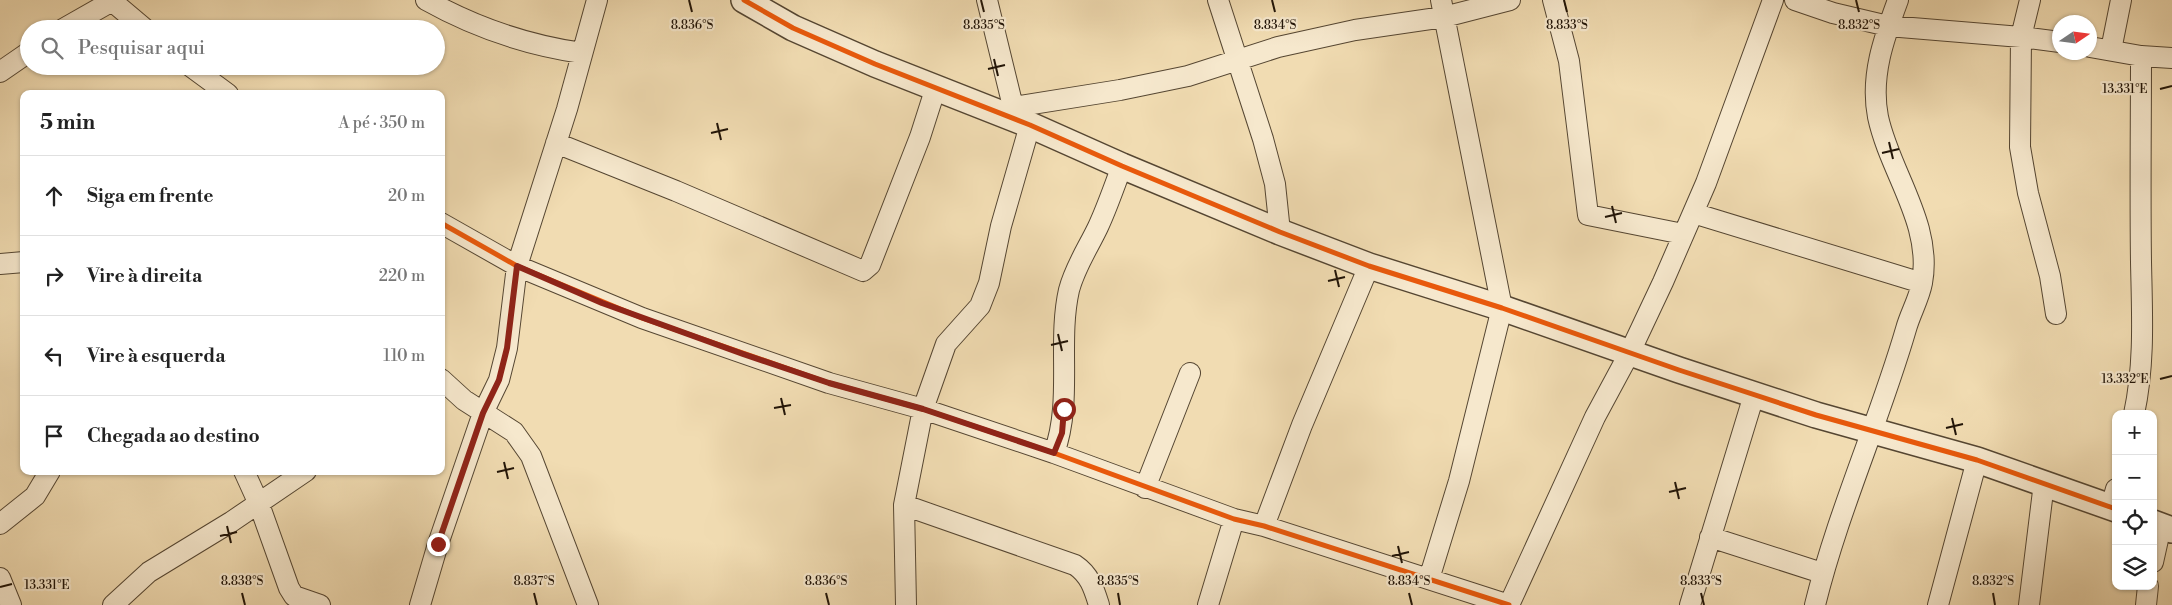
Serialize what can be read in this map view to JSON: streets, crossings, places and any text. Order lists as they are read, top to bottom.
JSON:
{
  "north": "right",
  "page": {
    "search": "Pesquisar aqui",
    "heading": ["5 min", "A pé · 350 m"],
    "list": [
      ["Siga em frente", "20 m"],
      ["Vire à direita", "220 m"],
      ["Vire à esquerda", "110 m"],
      "Chegada ao destino"
    ],
    "map_buttons": ["+", "−"]
  },
  "coordinates": [
    "8.836°S",
    "8.835°S",
    "8.834°S",
    "8.833°S",
    "8.832°S",
    "13.331°E",
    "13.332°E",
    "8.838°S",
    "8.837°S"
  ]
}
